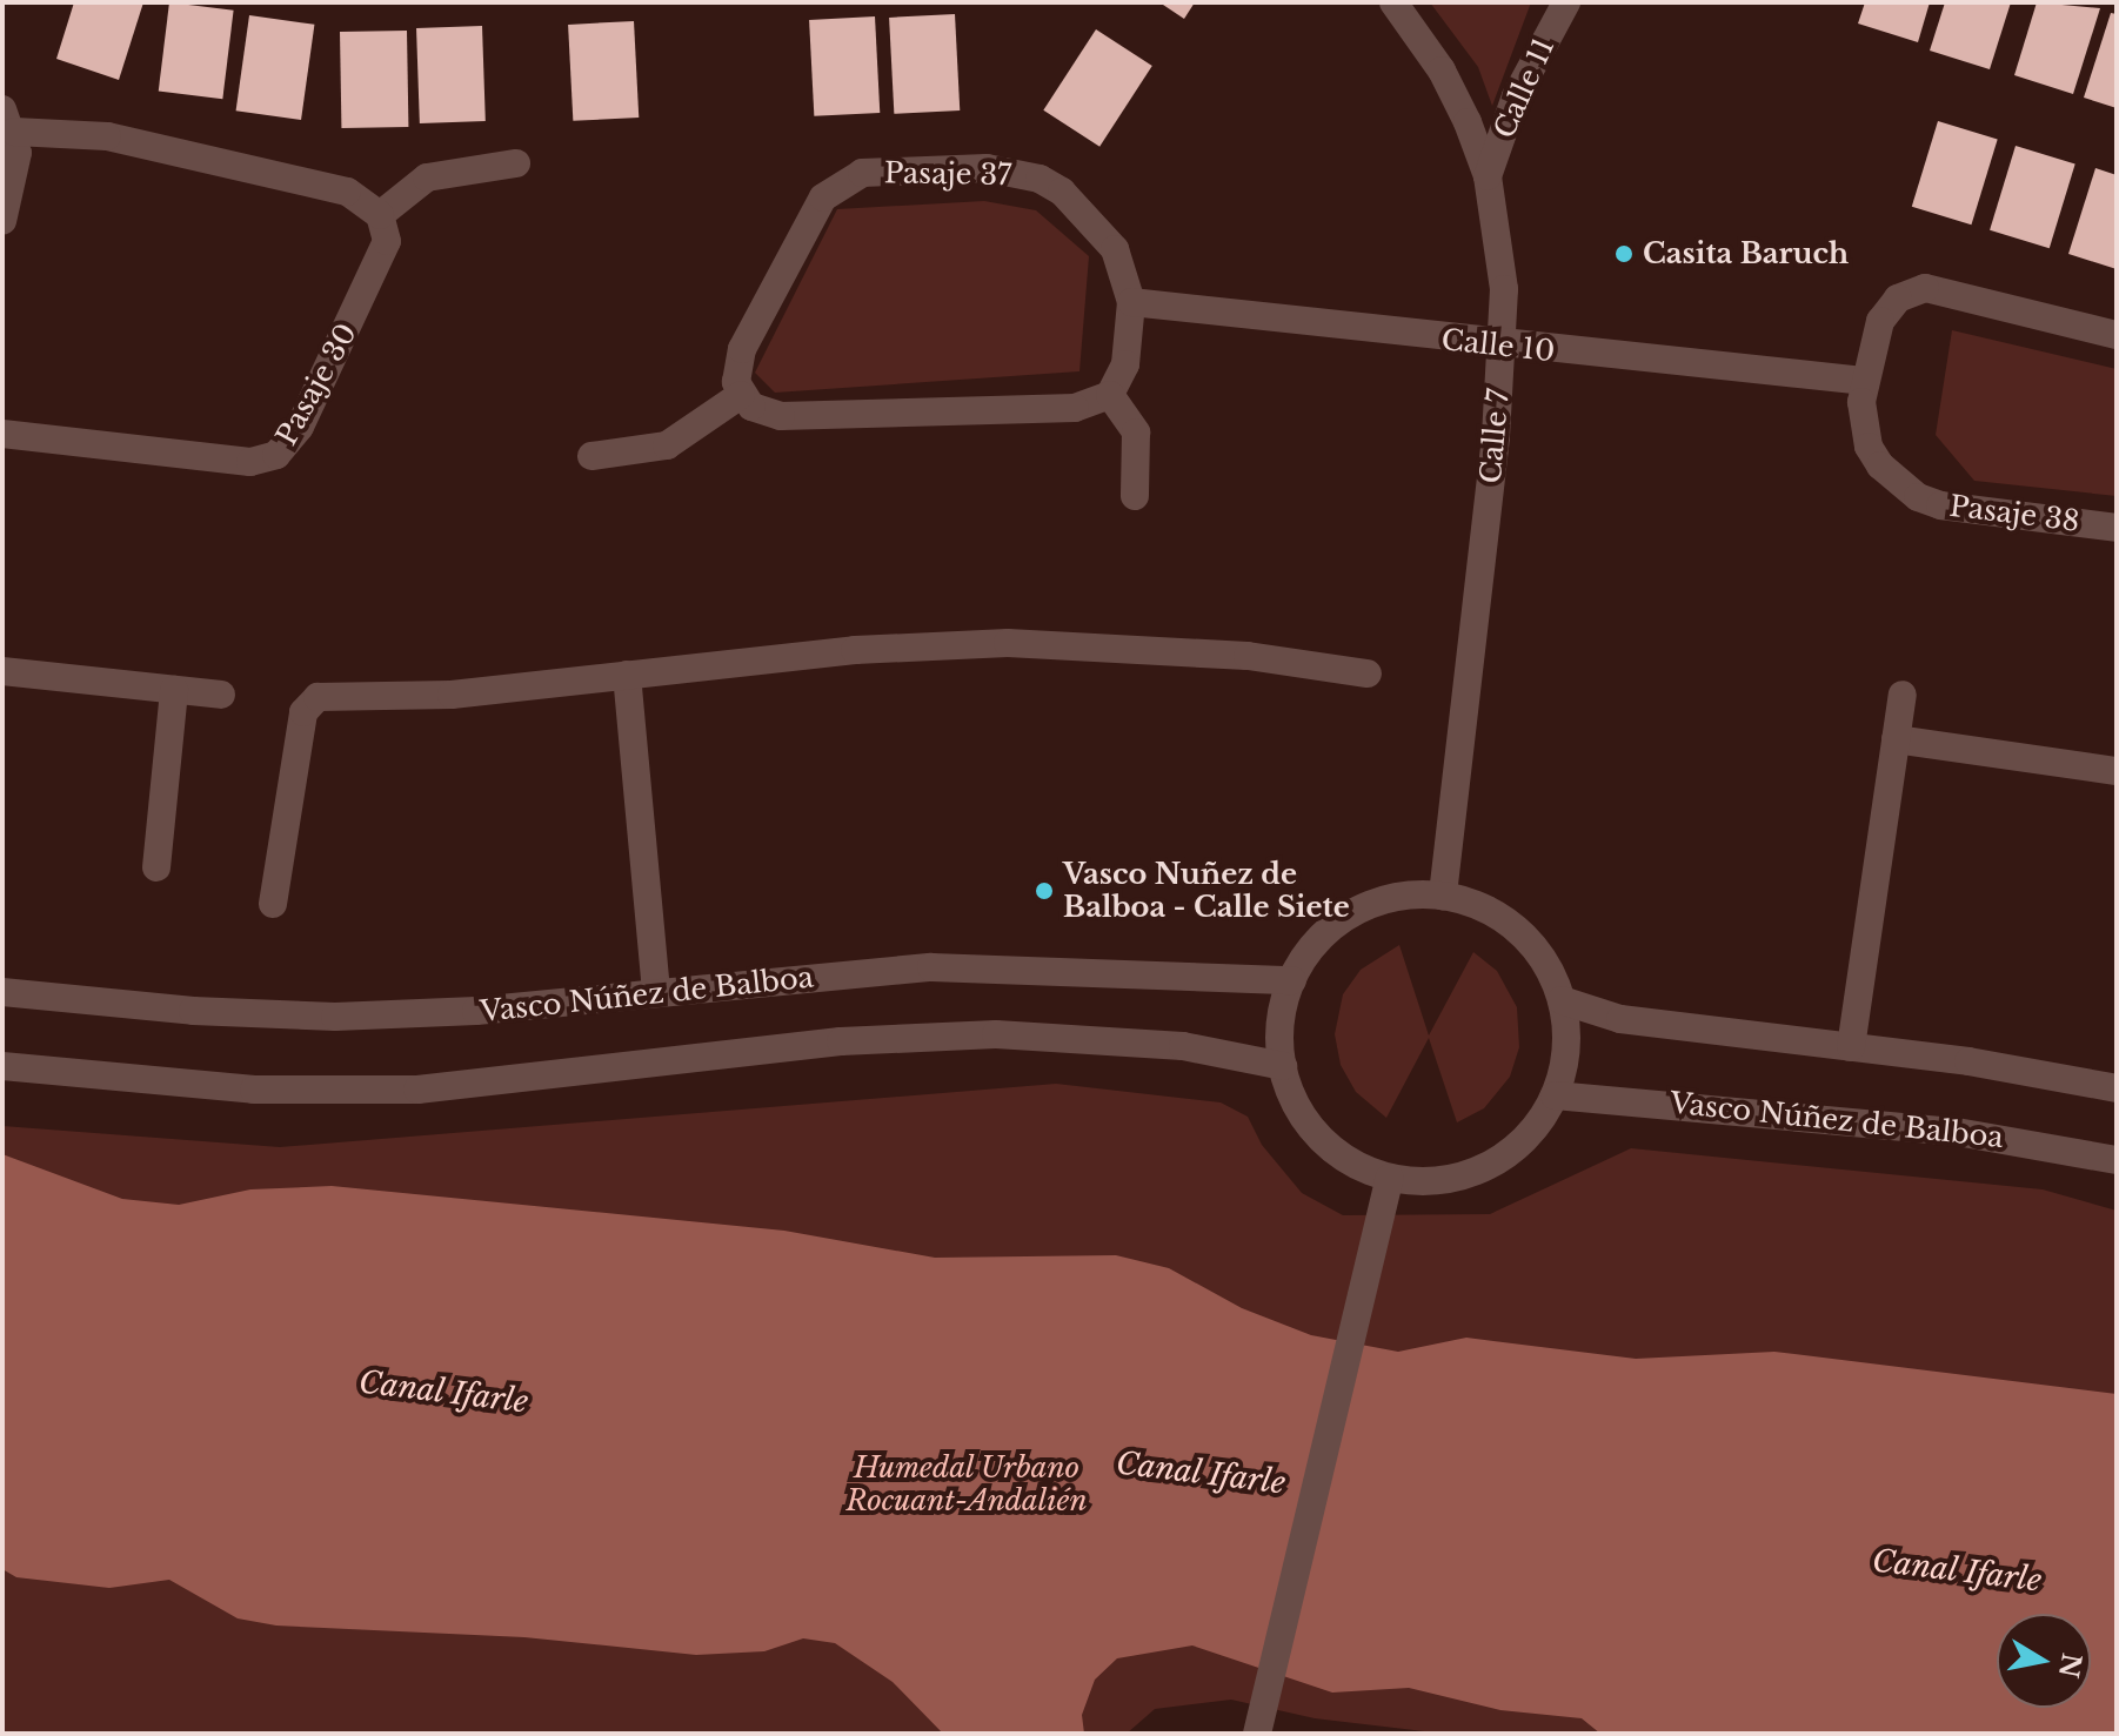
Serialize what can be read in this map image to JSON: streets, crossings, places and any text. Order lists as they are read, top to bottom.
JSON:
{
  "streets": {
    "street": [
      "Calle 11",
      "Pasaje 37",
      "Calle 10",
      "Pasaje 30",
      "Calle 7",
      "Pasaje 38",
      "Vasco Núñez de Balboa"
    ]
  },
  "crossings": [
    ["Calle 11", "Calle 7"],
    ["Pasaje 37", "Calle 10"],
    ["Calle 10", "Calle 7"],
    ["Calle 10", "Pasaje 38"],
    ["Calle 7", "Vasco Núñez de Balboa"]
  ],
  "water": ["Canal Ifarle"],
  "parks": ["Humedal Urbano Rocuant-Andalién"],
  "places": ["Casita Baruch", "Vasco Nuñez de Balboa - Calle Siete"],
  "north": "right"
}
